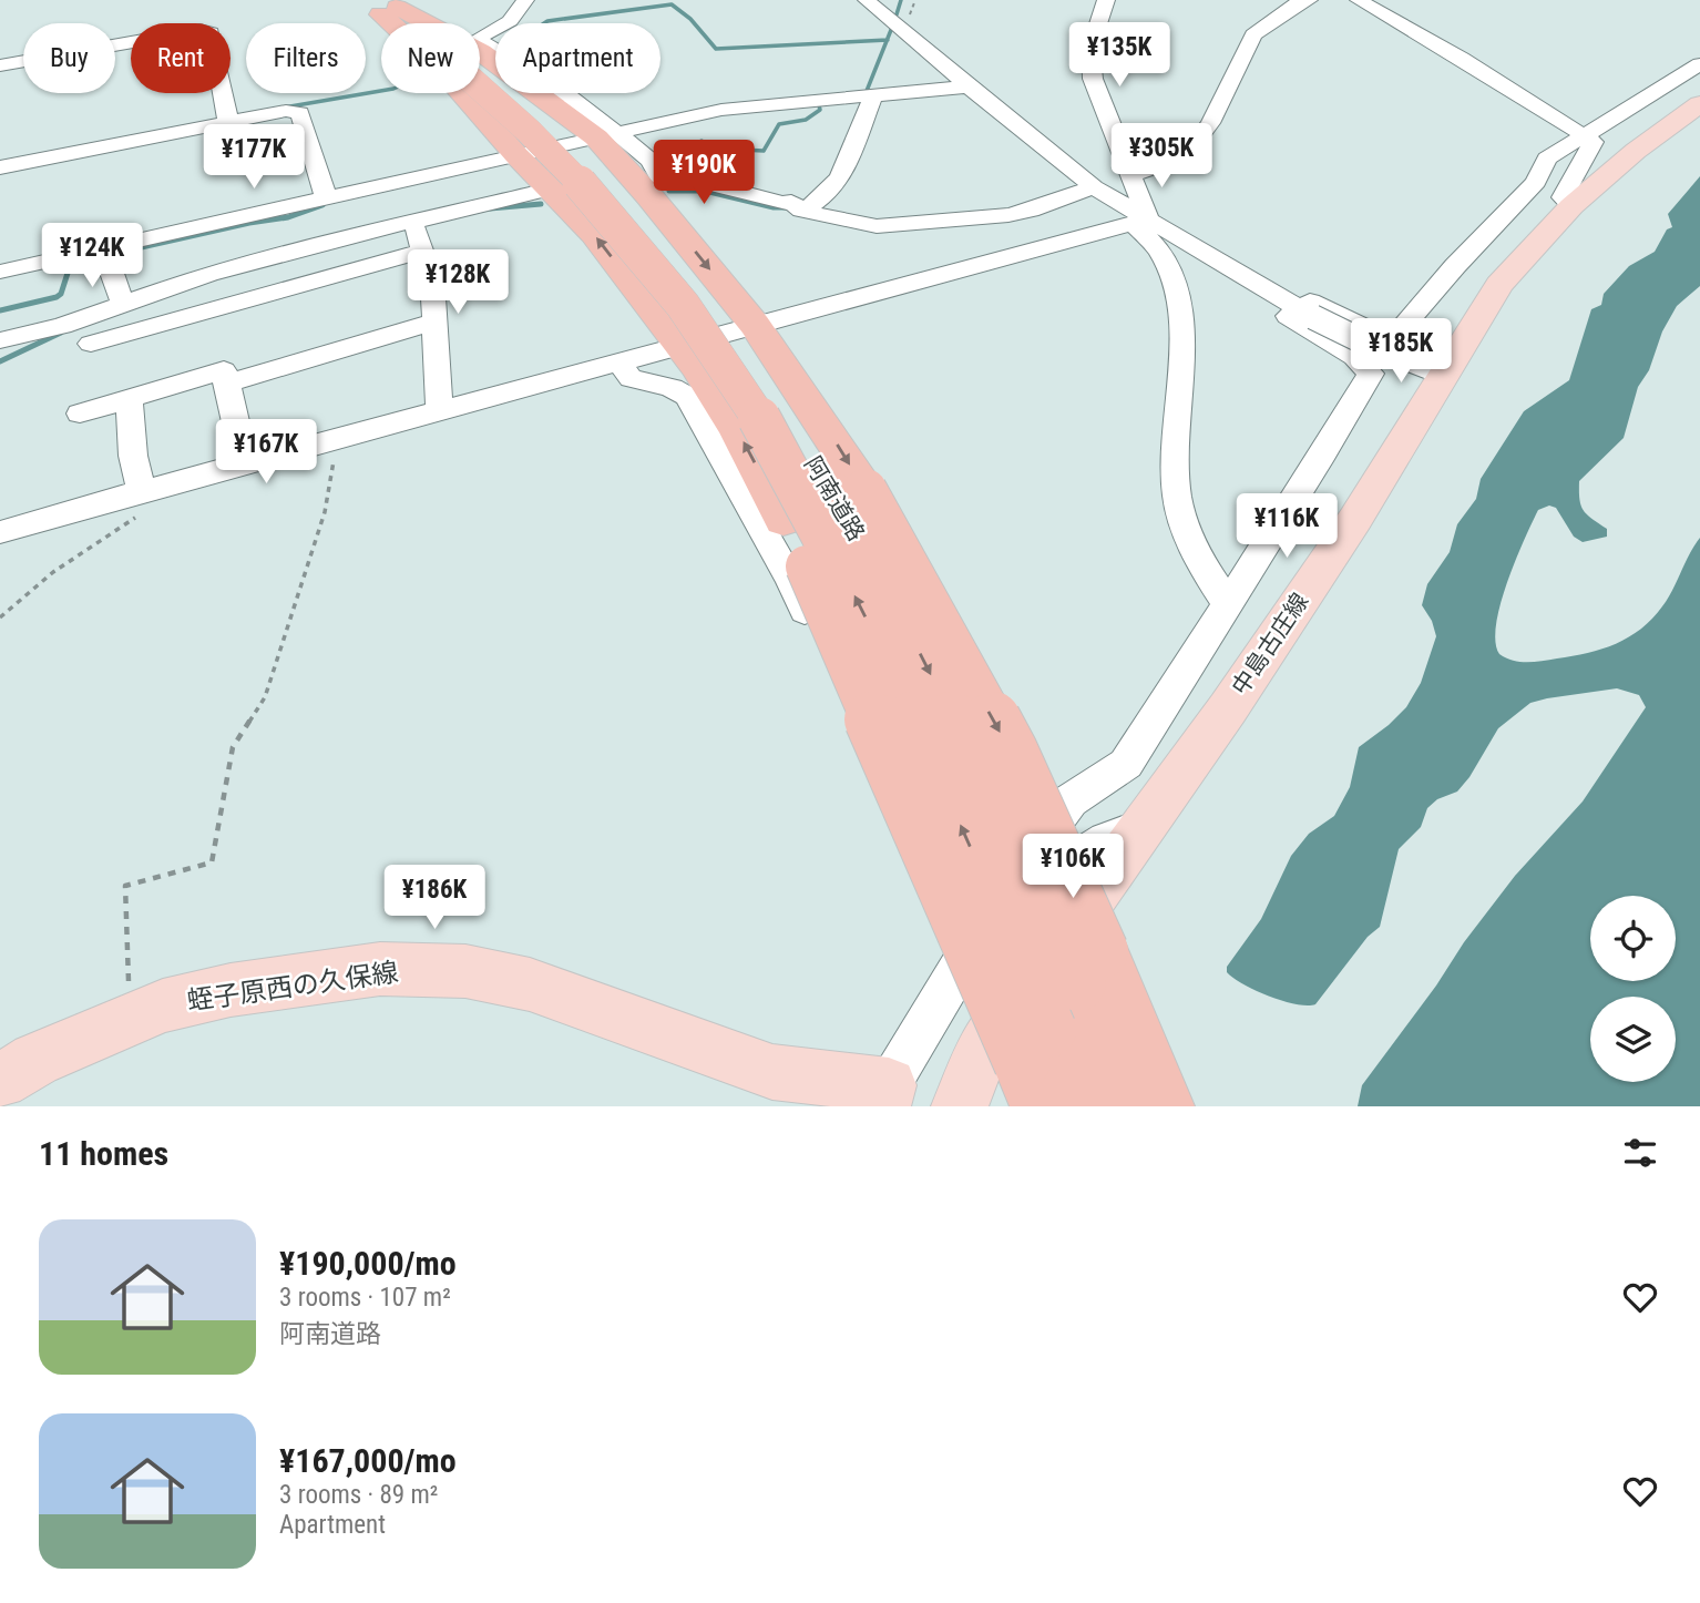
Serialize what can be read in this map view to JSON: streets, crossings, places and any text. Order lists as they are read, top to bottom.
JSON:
{
  "streets": {
    "highway": ["阿南道路"],
    "main road": ["中島古庄線", "蛭子原西の久保線"]
  },
  "page": {
    "price": [
      "¥135K",
      "¥305K",
      "¥177K",
      "¥190K",
      "¥124K",
      "¥128K",
      "¥185K",
      "¥167K",
      "¥116K",
      "¥106K",
      "¥186K"
    ],
    "chip": [
      "Buy",
      "Rent",
      "Filters",
      "New",
      "Apartment"
    ],
    "heading": "11 homes",
    "list": [
      {
        "name": "¥190,000/mo",
        "note": "3 rooms · 107 m² · 阿南道路"
      },
      {
        "name": "¥167,000/mo",
        "note": "3 rooms · 89 m² · Apartment"
      }
    ]
  }
}
